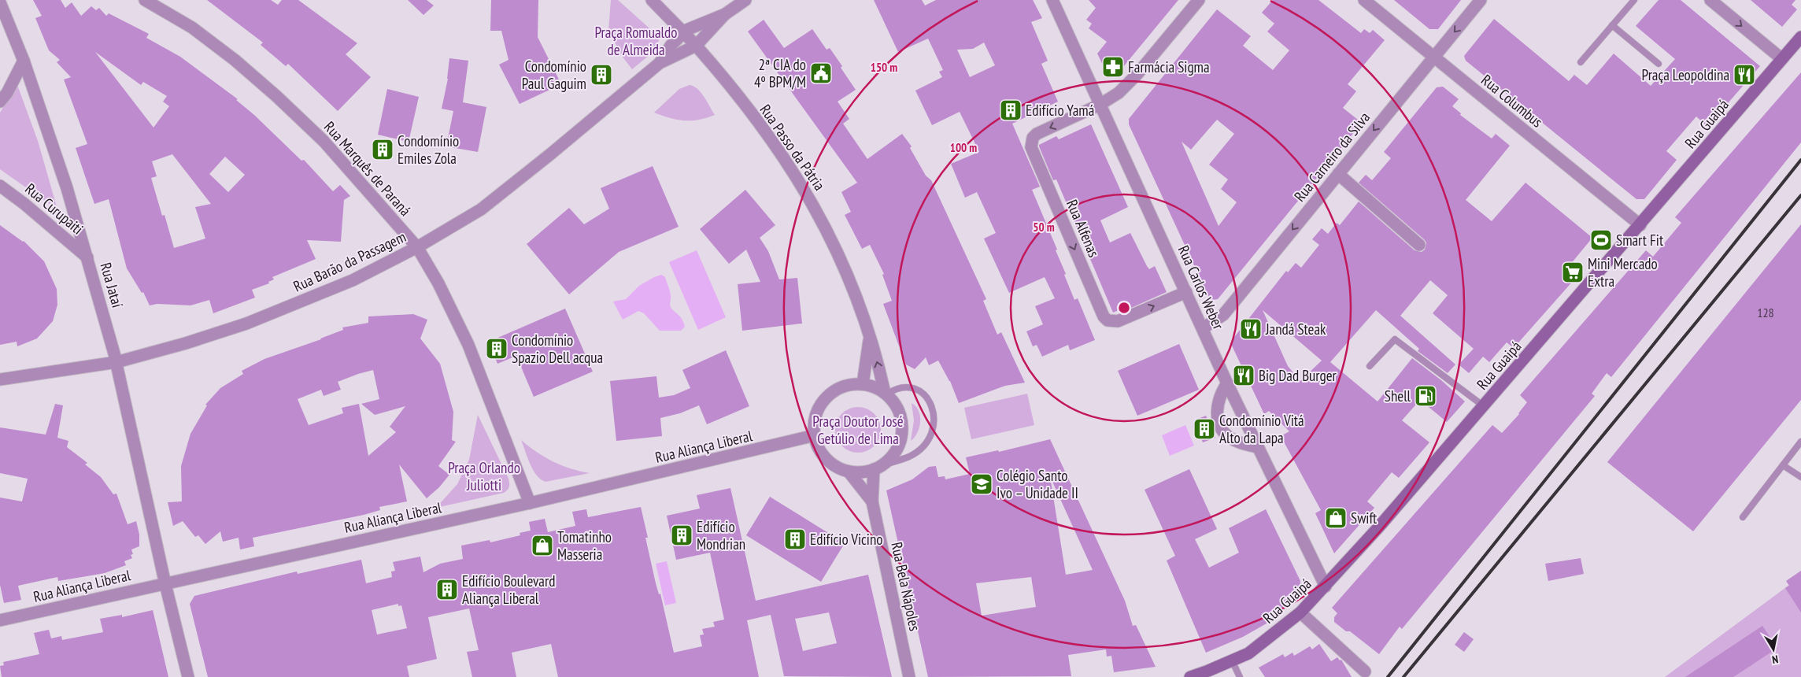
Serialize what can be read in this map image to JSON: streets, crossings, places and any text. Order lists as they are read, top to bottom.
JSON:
{
  "streets": {
    "main road": ["Rua Guaipá"],
    "street": [
      "Rua Columbus",
      "Rua Passo da Pátria",
      "Rua Carneiro da Silva",
      "Rua Marquês de Paraná",
      "Rua Curupaiti",
      "Rua Alfenas",
      "Rua Barão da Passagem",
      "Rua Jataí",
      "Rua Carlos Weber",
      "Rua Aliança Liberal",
      "Rua Bela Nápoles"
    ]
  },
  "crossings": [
    ["Rua Columbus", "Rua Guaipá"],
    ["Rua Columbus", "Rua Carneiro da Silva"],
    ["Rua Guaipá", "Rua Carlos Weber"],
    ["Rua Passo da Pátria", "Rua Barão da Passagem"],
    ["Rua Passo da Pátria", "Rua Aliança Liberal"],
    ["Rua Carneiro da Silva", "Rua Carlos Weber"],
    ["Rua Marquês de Paraná", "Rua Barão da Passagem"],
    ["Rua Marquês de Paraná", "Rua Aliança Liberal"],
    ["Rua Curupaiti", "Rua Jataí"],
    ["Rua Alfenas", "Rua Carlos Weber"],
    ["Rua Barão da Passagem", "Rua Jataí"],
    ["Rua Jataí", "Rua Aliança Liberal"]
  ],
  "one_way": ["Rua Carneiro da Silva"],
  "parks": ["Praça Romualdo de Almeida", "Praça Doutor José Getúlio de Lima", "Praça Orlando Juliotti"],
  "places": {
    "pharmacy": ["Farmácia Sigma"],
    "public building": ["2ª CIA do 4º BPM/M"],
    "building": [
      "Condomínio Paul Gaguim",
      "Edifício Yamá",
      "Condomínio Emiles Zola",
      "Condomínio Spazio Dell acqua",
      "Condomínio Vitá Alto da Lapa",
      "Edifício Mondrian",
      "Edifício Vicino",
      "Edifício Boulevard Aliança Liberal"
    ],
    "restaurant": ["Praça Leopoldina", "Jandá Steak", "Big Dad Burger"],
    "sports": ["Smart Fit"],
    "supermarket": ["Mini Mercado Extra"],
    "fuel station": ["Shell"],
    "school or university": ["Colégio Santo Ivo – Unidade II"],
    "shop": ["Swift", "Tomatinho Masseria"]
  },
  "house_numbers": ["128"],
  "north": "bottom",
  "rings": ["150 m", "100 m", "50 m"]
}
